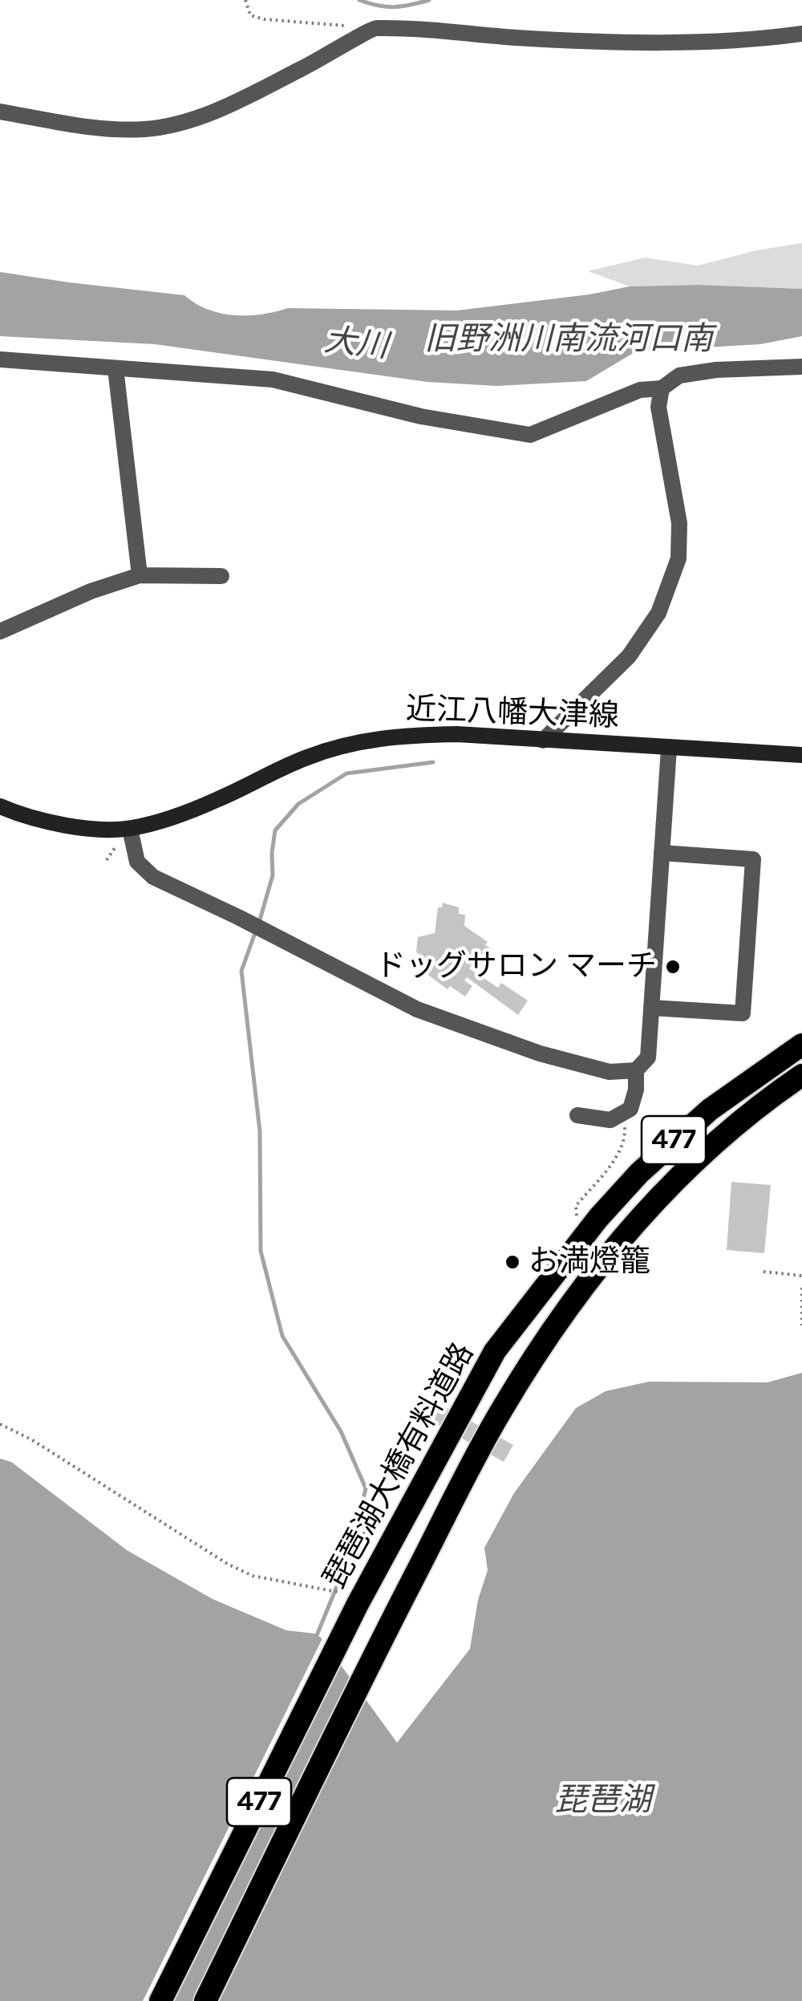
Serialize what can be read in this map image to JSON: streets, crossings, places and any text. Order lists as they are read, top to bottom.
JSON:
{
  "streets": {
    "highway": ["477", "琵琶湖大橋有料道路"],
    "main road": ["近江八幡大津線"]
  },
  "water": ["旧野洲川南流河口南", "大川", "琵琶湖"],
  "places": ["ドッグサロン マーチ", "お満燈籠"]
}
